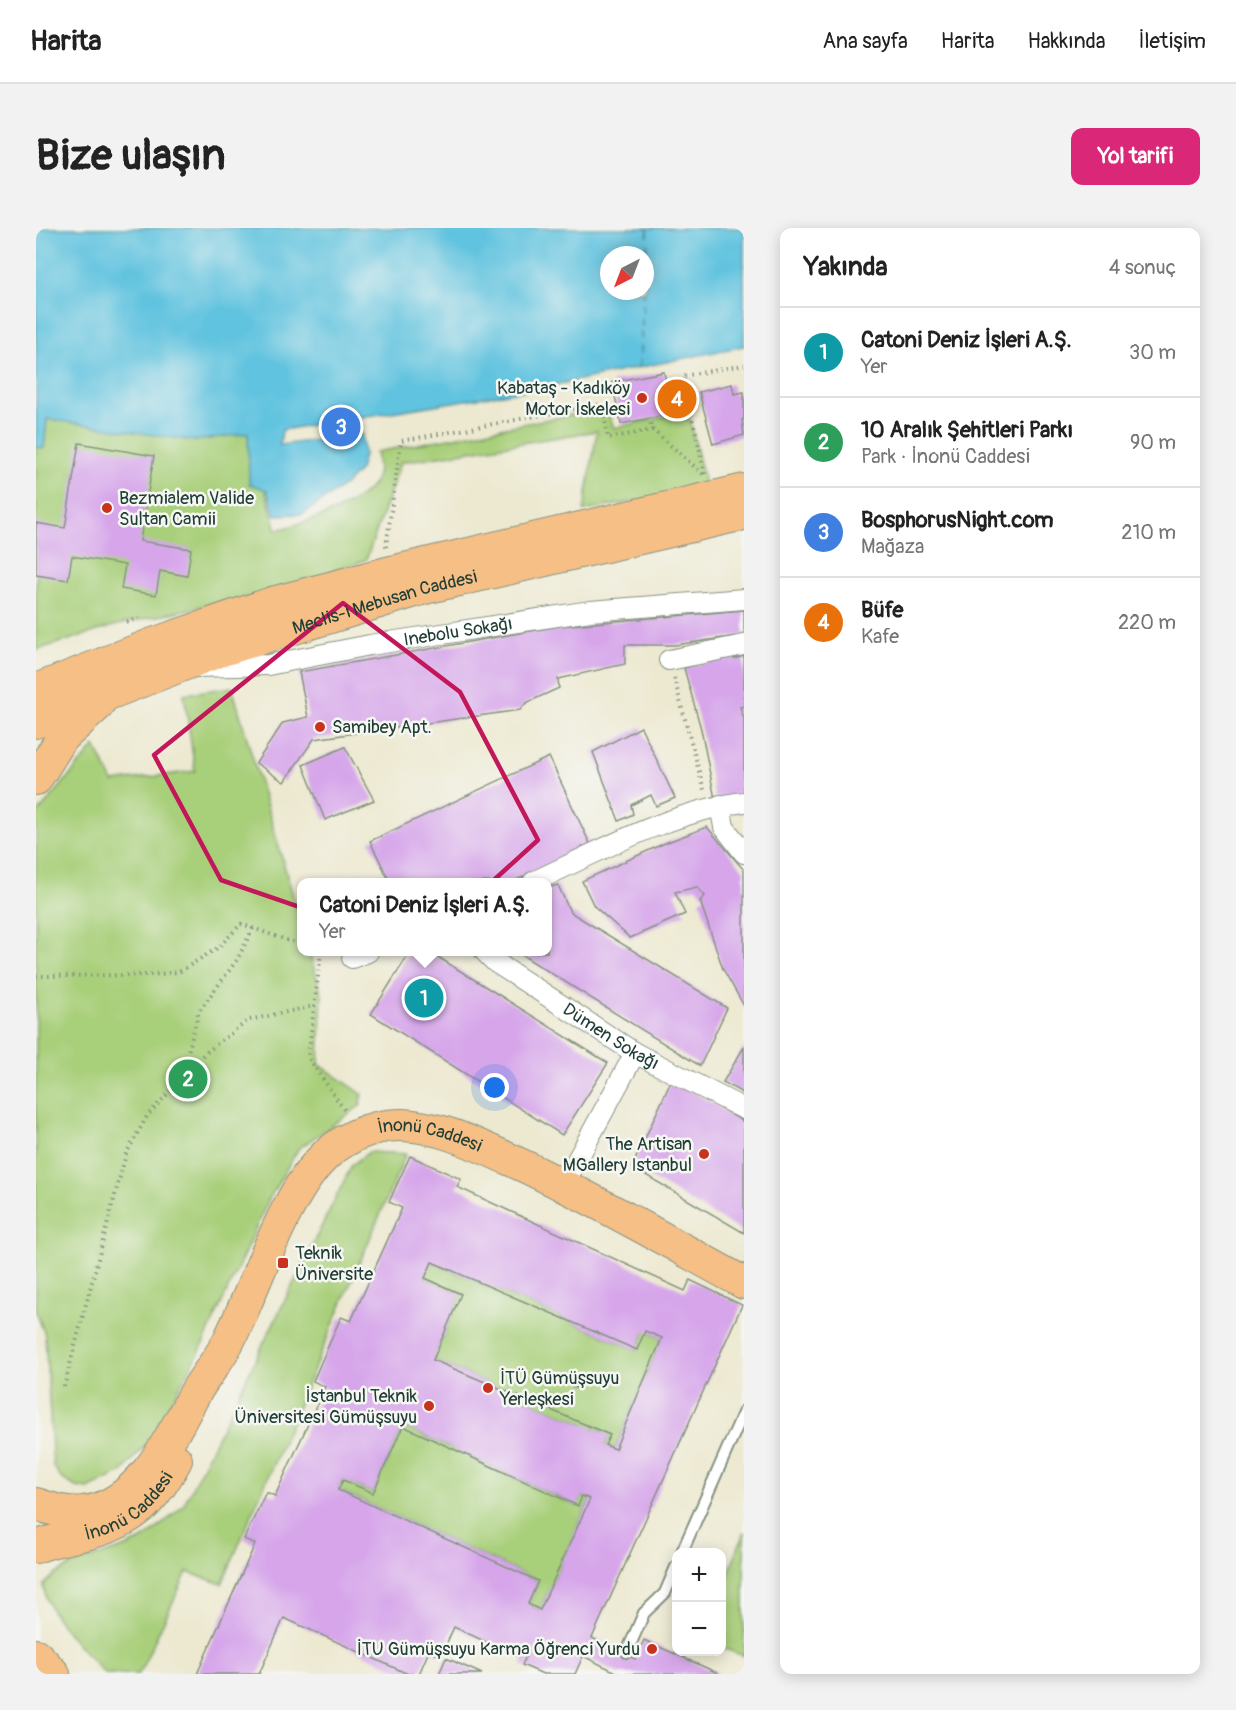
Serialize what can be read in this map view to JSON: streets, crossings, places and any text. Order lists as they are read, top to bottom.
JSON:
{
  "streets": {
    "main road": ["Meclis-i Mebusan Caddesi", "İnonü Caddesi"],
    "street": ["Inebolu Sokağı", "Dümen Sokağı"]
  },
  "crossings": [
    ["Meclis-i Mebusan Caddesi", "Inebolu Sokağı"]
  ],
  "places": {
    "other": [
      "Kabataş - Kadıköy Motor İskelesi",
      "Bezmialem Valide Sultan Camii",
      "Samibey Apt.",
      "The Artisan MGallery Istanbul",
      "İTÜ Gümüşsuyu Yerleşkesi",
      "İstanbul Teknik Üniversitesi Gümüşsuyu",
      "İTU Gümüşsuyu Karma Öğrenci Yurdu"
    ],
    "transit": ["Teknik Üniversite"]
  },
  "north": "bottom left",
  "page": {
    "header": "Harita",
    "nav": [
      "Ana sayfa",
      "Harita",
      "Hakkında",
      "İletişim"
    ],
    "buttons": "Yol tarifi",
    "title": "Bize ulaşın",
    "heading": ["Yakında", "4 sonuç"],
    "list": [
      {
        "mark": "1",
        "name": "Catoni Deniz İşleri A.Ş.",
        "note": "Yer",
        "value": "30 m"
      },
      {
        "mark": "2",
        "name": "10 Aralık Şehitleri Parkı",
        "note": "Park · İnonü Caddesi",
        "value": "90 m"
      },
      {
        "mark": "3",
        "name": "BosphorusNight.com",
        "note": "Mağaza",
        "value": "210 m"
      },
      {
        "mark": "4",
        "name": "Büfe",
        "note": "Kafe",
        "value": "220 m"
      }
    ],
    "pins": [
      "4",
      "3",
      "1",
      "2"
    ],
    "popup": ["Catoni Deniz İşleri A.Ş.", "Yer"],
    "map_buttons": ["+", "−"]
  }
}
